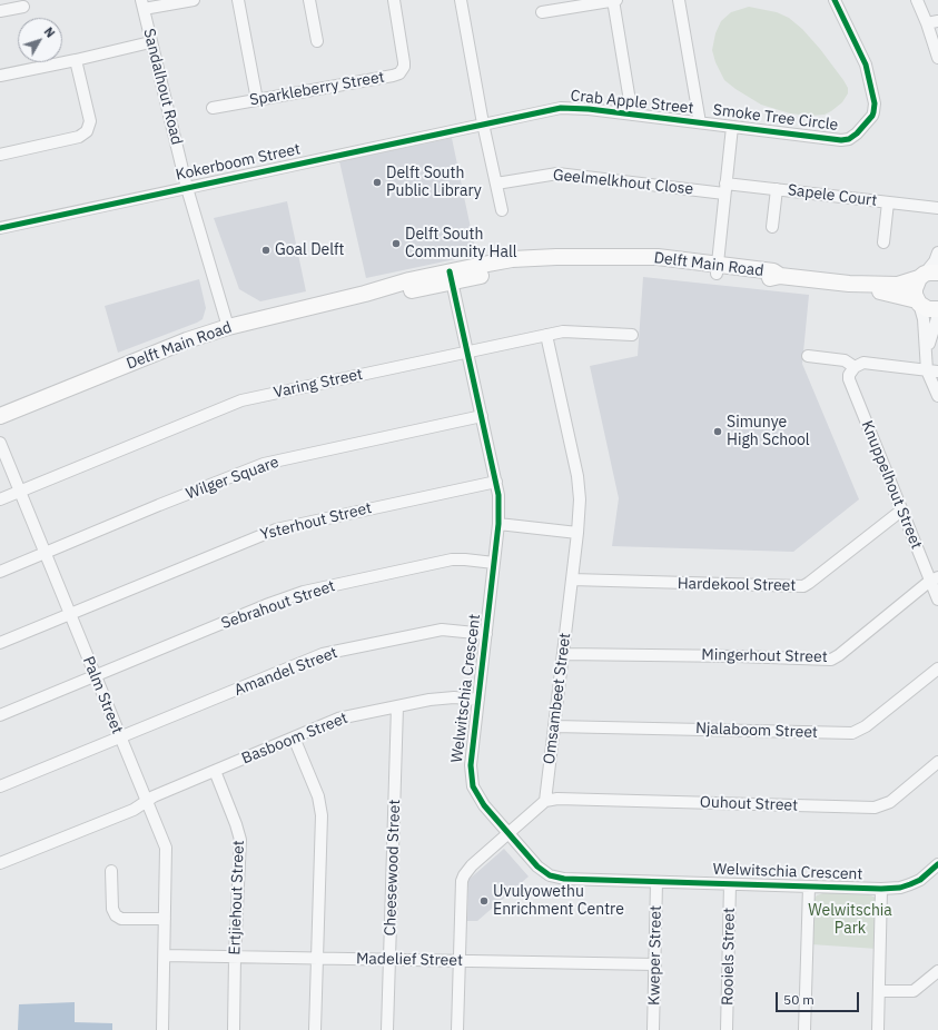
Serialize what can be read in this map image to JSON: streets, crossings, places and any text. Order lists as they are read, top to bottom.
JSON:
{
  "streets": {
    "street": [
      "Sandalhout Road",
      "Sparkleberry Street",
      "Crab Apple Street",
      "Smoke Tree Circle",
      "Kokerboom Street",
      "Geelmelkhout Close",
      "Sapele Court",
      "Delft Main Road",
      "Varing Street",
      "Wilger Square",
      "Knuppelhout Street",
      "Ysterhout Street",
      "Hardekool Street",
      "Sebrahout Street",
      "Mingerhout Street",
      "Amandel Street",
      "Welwitschia Crescent",
      "Palm Street",
      "Omsambeet Street",
      "Njalaboom Street",
      "Basboom Street",
      "Ouhout Street",
      "Cheesewood Street",
      "Ertjiehout Street",
      "Kweper Street",
      "Rooiels Street",
      "Madelief Street"
    ]
  },
  "crossings": [
    ["Sandalhout Road", "Kokerboom Street"],
    ["Sandalhout Road", "Delft Main Road"],
    ["Crab Apple Street", "Smoke Tree Circle"],
    ["Crab Apple Street", "Kokerboom Street"],
    ["Geelmelkhout Close", "Sapele Court"],
    ["Delft Main Road", "Welwitschia Crescent"],
    ["Varing Street", "Welwitschia Crescent"],
    ["Varing Street", "Palm Street"],
    ["Varing Street", "Omsambeet Street"],
    ["Wilger Square", "Welwitschia Crescent"],
    ["Wilger Square", "Palm Street"],
    ["Knuppelhout Street", "Hardekool Street"],
    ["Knuppelhout Street", "Mingerhout Street"],
    ["Ysterhout Street", "Welwitschia Crescent"],
    ["Ysterhout Street", "Palm Street"],
    ["Hardekool Street", "Omsambeet Street"],
    ["Sebrahout Street", "Welwitschia Crescent"],
    ["Sebrahout Street", "Palm Street"],
    ["Mingerhout Street", "Omsambeet Street"],
    ["Amandel Street", "Welwitschia Crescent"],
    ["Amandel Street", "Palm Street"],
    ["Welwitschia Crescent", "Basboom Street"],
    ["Welwitschia Crescent", "Kweper Street"],
    ["Welwitschia Crescent", "Rooiels Street"],
    ["Palm Street", "Basboom Street"],
    ["Omsambeet Street", "Njalaboom Street"],
    ["Omsambeet Street", "Ouhout Street"],
    ["Basboom Street", "Cheesewood Street"],
    ["Basboom Street", "Ertjiehout Street"],
    ["Cheesewood Street", "Madelief Street"],
    ["Ertjiehout Street", "Madelief Street"],
    ["Kweper Street", "Madelief Street"]
  ],
  "parks": ["Welwitschia Park"],
  "places": [
    "Delft South Public Library",
    "Delft South Community Hall",
    "Goal Delft",
    "Simunye High School",
    "Uvulyowethu Enrichment Centre"
  ],
  "scale_bar": "50 m",
  "north": "top right"
}
